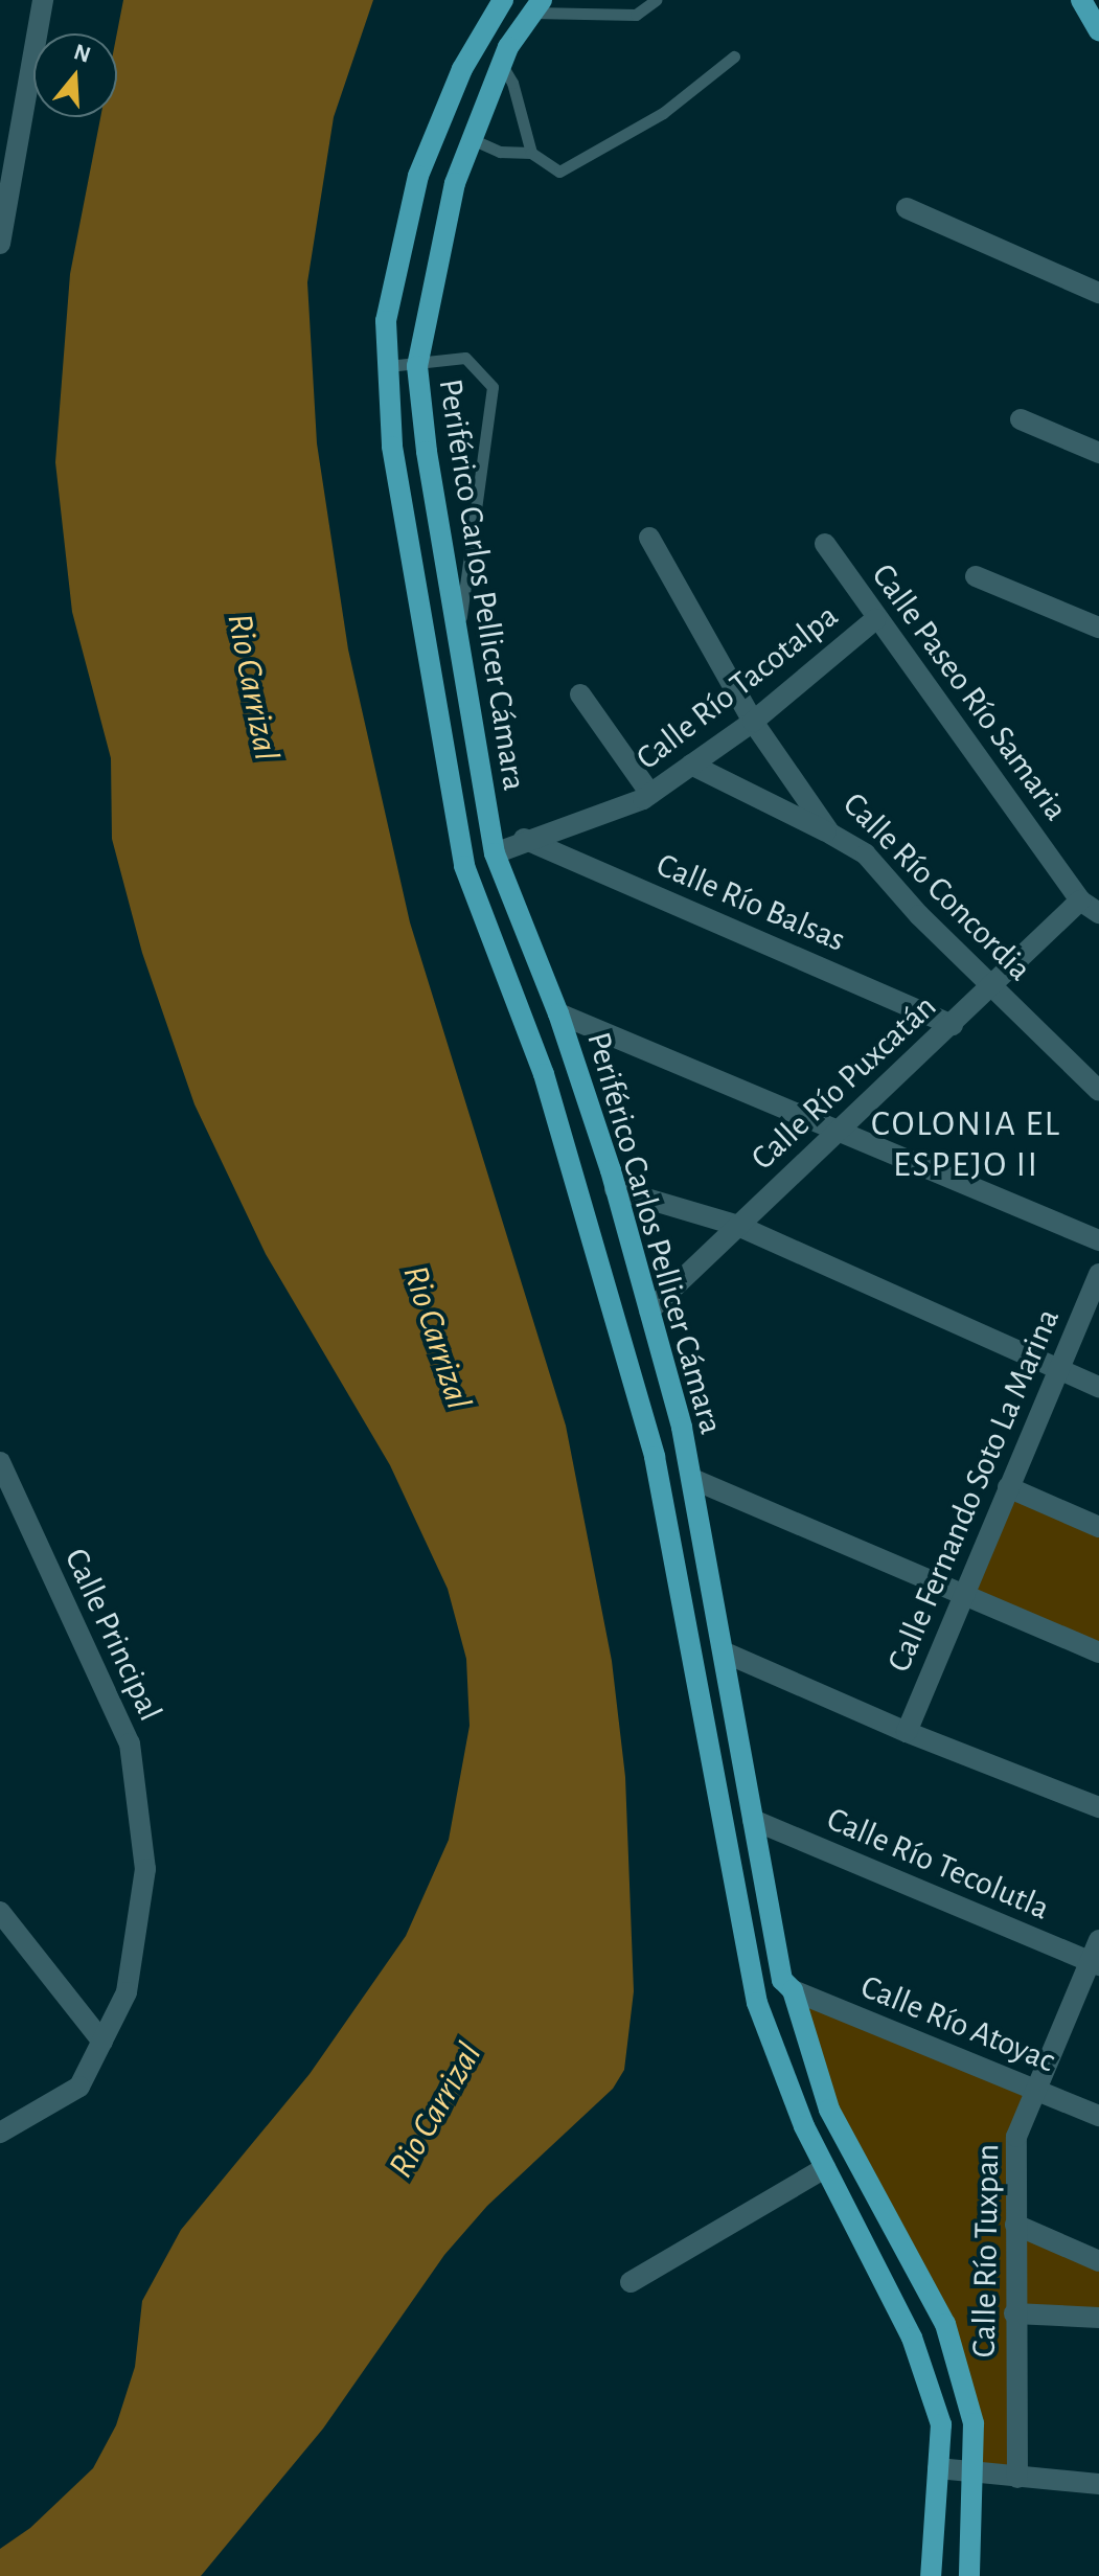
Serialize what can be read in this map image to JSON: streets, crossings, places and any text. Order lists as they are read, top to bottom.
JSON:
{
  "streets": {
    "main road": ["Periférico Carlos Pellicer Cámara"],
    "street": [
      "Calle Río Tacotalpa",
      "Calle Paseo Río Samaria",
      "Calle Río Concordia",
      "Calle Río Balsas",
      "Calle Río Puxcatán",
      "Calle Fernando Soto La Marina",
      "Calle Principal",
      "Calle Río Tecolutla",
      "Calle Río Atoyac",
      "Calle Río Tuxpan"
    ]
  },
  "crossings": [
    ["Periférico Carlos Pellicer Cámara", "Calle Río Tacotalpa"],
    ["Periférico Carlos Pellicer Cámara", "Calle Río Puxcatán"],
    ["Periférico Carlos Pellicer Cámara", "Calle Río Tecolutla"],
    ["Periférico Carlos Pellicer Cámara", "Calle Río Atoyac"],
    ["Calle Río Tacotalpa", "Calle Paseo Río Samaria"],
    ["Calle Río Tacotalpa", "Calle Río Concordia"],
    ["Calle Río Tacotalpa", "Calle Río Balsas"],
    ["Calle Paseo Río Samaria", "Calle Río Puxcatán"],
    ["Calle Río Concordia", "Calle Río Puxcatán"],
    ["Calle Río Balsas", "Calle Río Puxcatán"],
    ["Calle Río Tecolutla", "Calle Río Tuxpan"],
    ["Calle Río Atoyac", "Calle Río Tuxpan"]
  ],
  "districts": ["COLONIA EL ESPEJO II"],
  "water": ["Rio Carrizal"],
  "north": "top"
}
